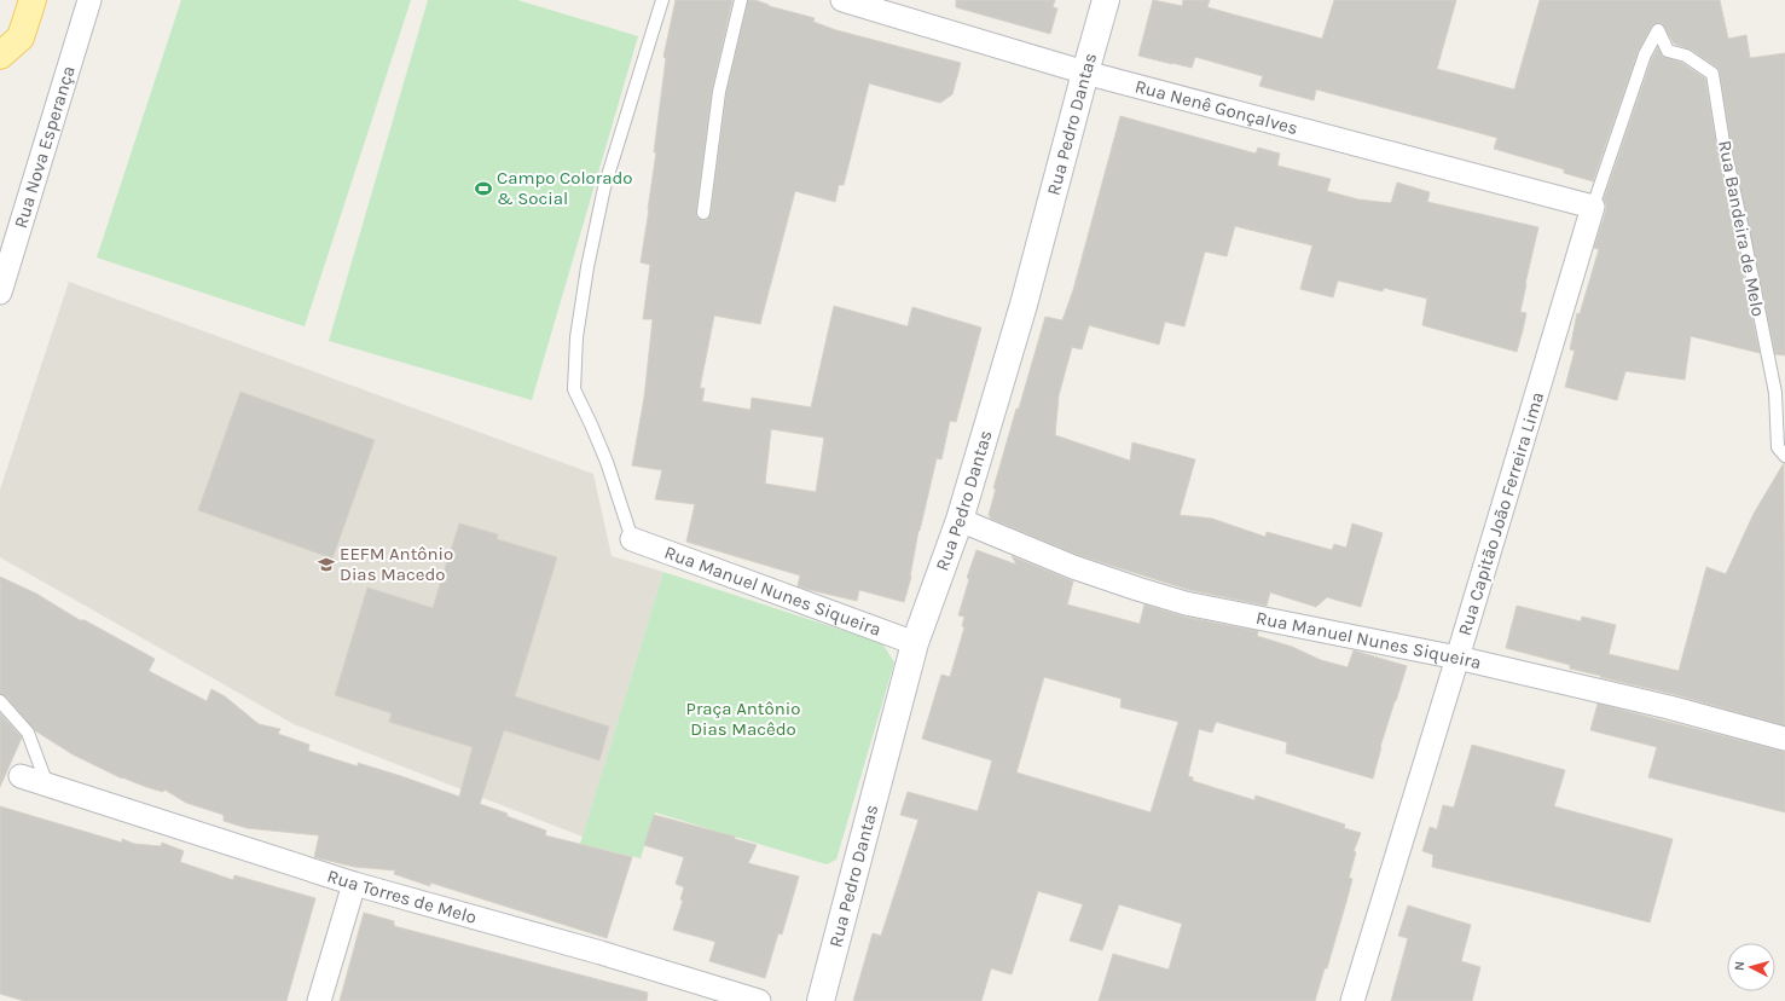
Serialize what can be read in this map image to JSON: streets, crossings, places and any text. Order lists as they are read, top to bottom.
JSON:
{
  "streets": {
    "main road": ["Rua Pedro Dantas"],
    "street": [
      "Rua Nenê Gonçalves",
      "Rua Nova Esperança",
      "Rua Capitão João Ferreira Lima",
      "Rua Manuel Nunes Siqueira",
      "Rua Torres de Melo"
    ],
    "lane": ["Rua Bandeira de Melo"]
  },
  "crossings": [
    ["Rua Nenê Gonçalves", "Rua Pedro Dantas"],
    ["Rua Nenê Gonçalves", "Rua Capitão João Ferreira Lima"],
    ["Rua Pedro Dantas", "Rua Manuel Nunes Siqueira"],
    ["Rua Bandeira de Melo", "Rua Capitão João Ferreira Lima"],
    ["Rua Capitão João Ferreira Lima", "Rua Manuel Nunes Siqueira"]
  ],
  "parks": ["Praça Antônio Dias Macêdo"],
  "places": {
    "sports": ["Campo Colorado & Social"],
    "school or university": ["EEFM Antônio Dias Macedo"]
  },
  "north": "left"
}
